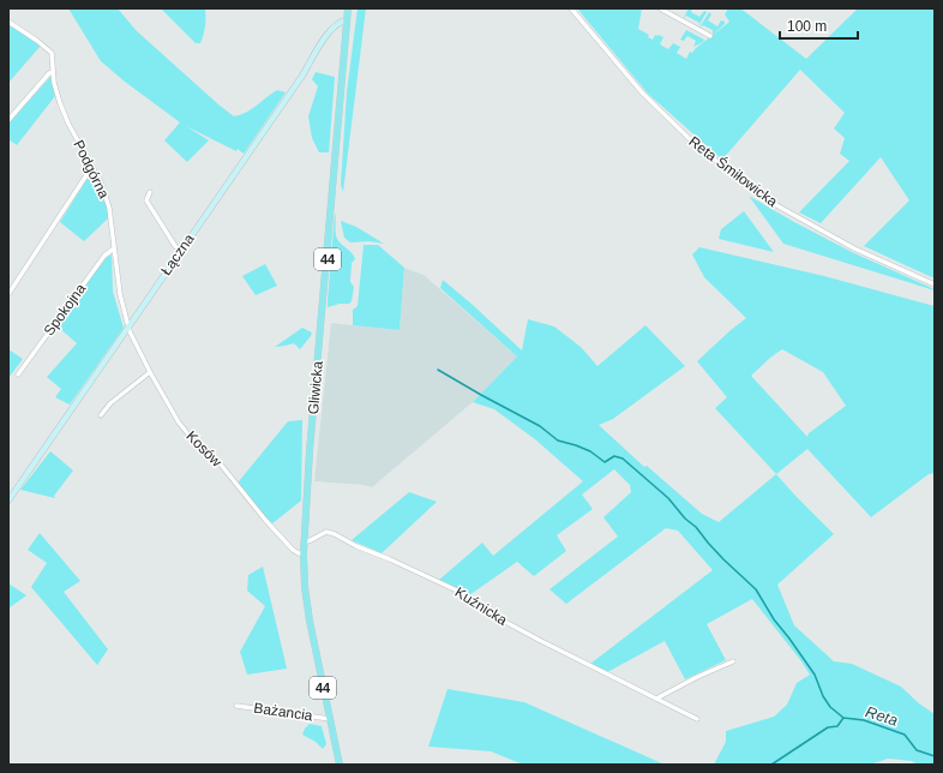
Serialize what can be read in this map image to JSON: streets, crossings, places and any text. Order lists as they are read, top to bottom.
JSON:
{
  "streets": {
    "main road": ["44", "Gliwicka"],
    "street": [
      "Podgórna",
      "Reta Śmiłowicka",
      "Łączna",
      "Spokojna",
      "Kosów",
      "Kuźnicka",
      "Bażancia"
    ]
  },
  "crossings": [
    ["Podgórna", "Łączna"],
    ["Podgórna", "Spokojna"],
    ["Podgórna", "Kosów"],
    ["Łączna", "Gliwicka"],
    ["Łączna", "Kosów"],
    ["Gliwicka", "Kosów"],
    ["Gliwicka", "Kuźnicka"],
    ["Gliwicka", "Bażancia"]
  ],
  "water": ["Reta"],
  "scale_bar": "100 m"
}
